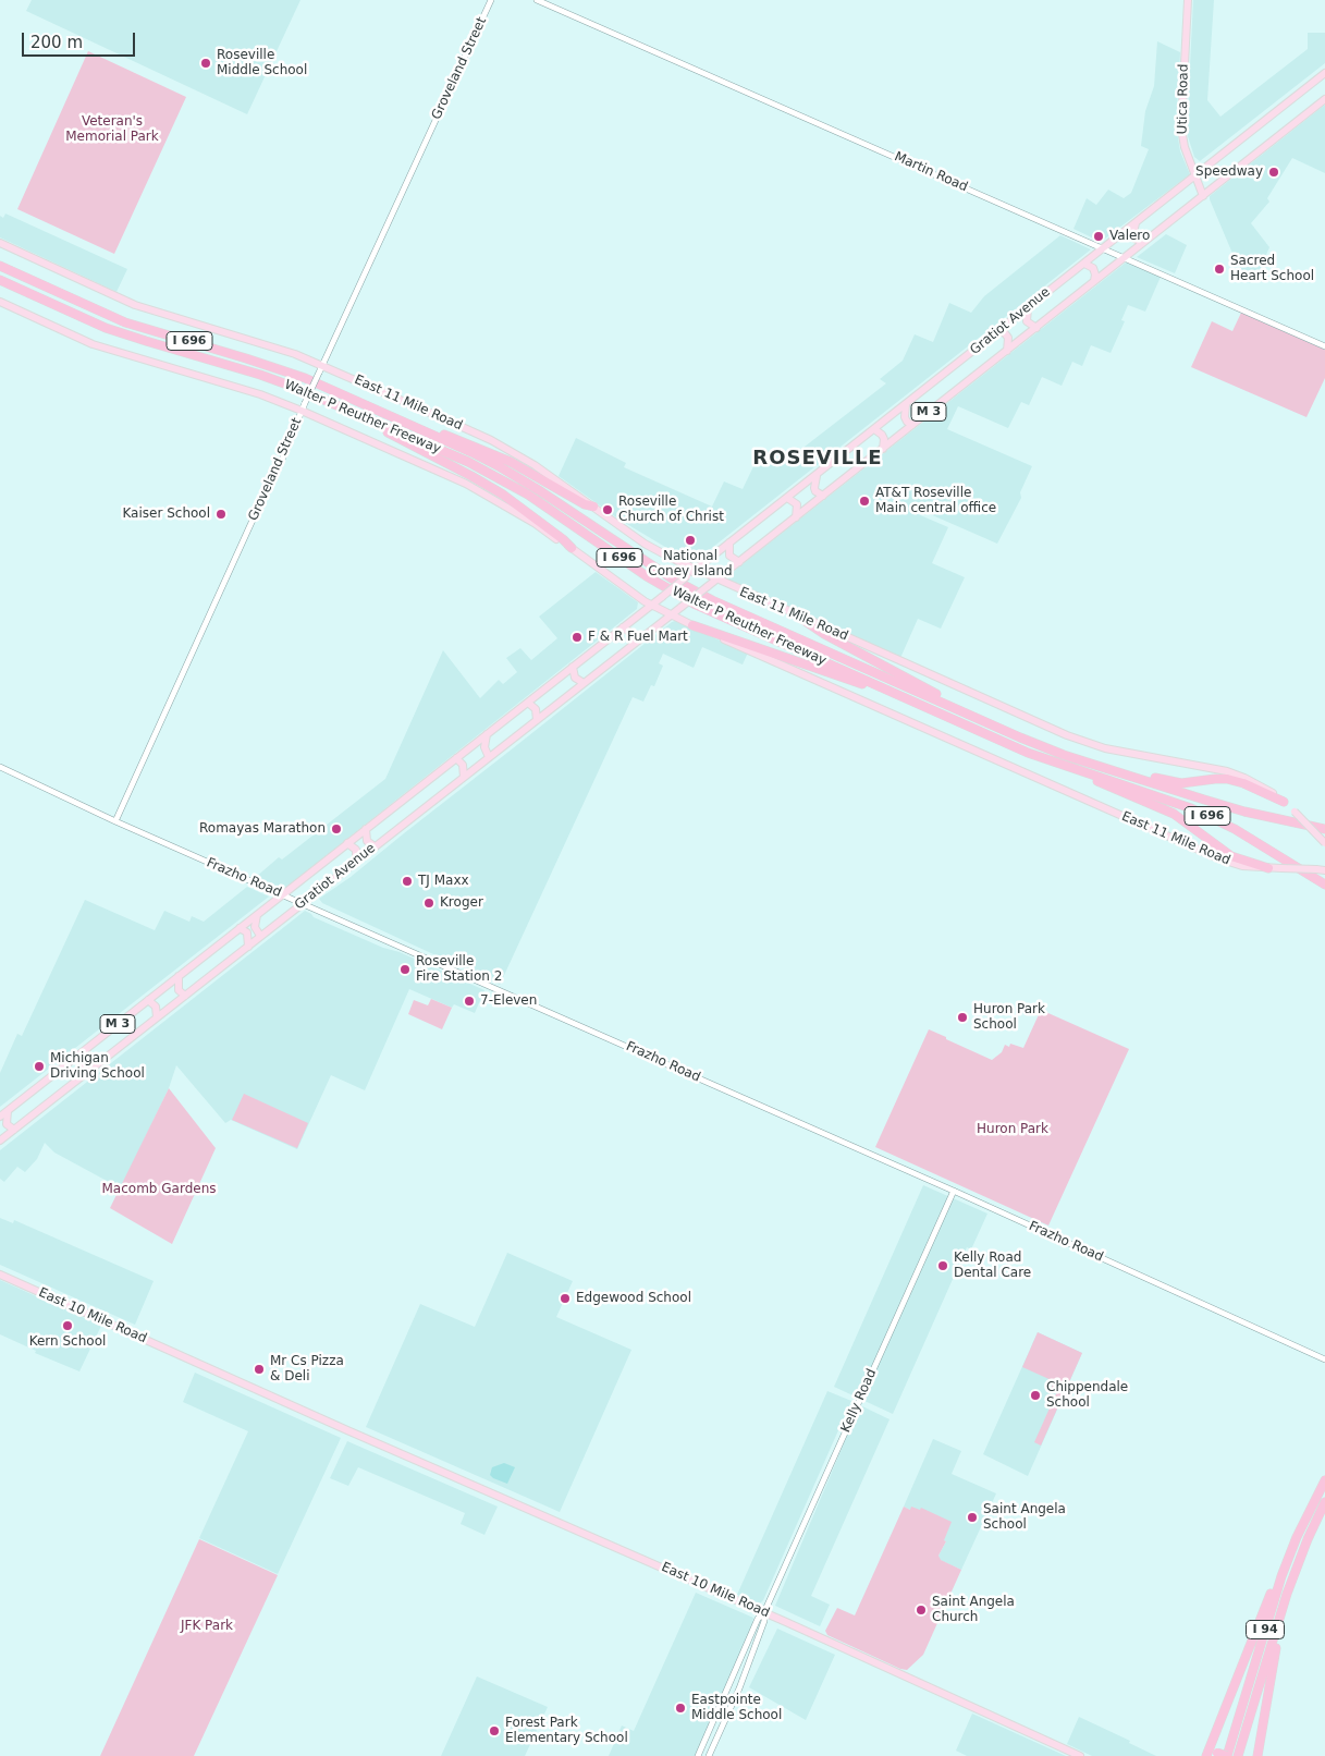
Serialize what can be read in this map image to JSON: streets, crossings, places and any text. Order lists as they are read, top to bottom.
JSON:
{
  "streets": {
    "highway": ["I 696", "Walter P Reuther Freeway", "I 94"],
    "main road": [
      "Utica Road",
      "Gratiot Avenue",
      "East 11 Mile Road",
      "M 3",
      "East 10 Mile Road"
    ],
    "street": [
      "Groveland Street",
      "Martin Road",
      "Frazho Road",
      "Kelly Road"
    ]
  },
  "crossings": [
    ["Groveland Street", "East 11 Mile Road"],
    ["Groveland Street", "Frazho Road"],
    ["Utica Road", "Gratiot Avenue"],
    ["Martin Road", "Gratiot Avenue"],
    ["Gratiot Avenue", "East 11 Mile Road"],
    ["Gratiot Avenue", "M 3"],
    ["Gratiot Avenue", "Frazho Road"],
    ["East 11 Mile Road", "M 3"],
    ["Frazho Road", "Kelly Road"],
    ["East 10 Mile Road", "Kelly Road"]
  ],
  "districts": ["ROSEVILLE"],
  "parks": [
    "Veteran's Memorial Park",
    "Huron Park",
    "Macomb Gardens",
    "JFK Park"
  ],
  "places": [
    "Roseville Middle School",
    "Speedway",
    "Valero",
    "Sacred Heart School",
    "AT&T Roseville Main central office",
    "Roseville Church of Christ",
    "Kaiser School",
    "National Coney Island",
    "F & R Fuel Mart",
    "Romayas Marathon",
    "TJ Maxx",
    "Kroger",
    "Roseville Fire Station 2",
    "7-Eleven",
    "Huron Park School",
    "Michigan Driving School",
    "Kelly Road Dental Care",
    "Edgewood School",
    "Kern School",
    "Mr Cs Pizza & Deli",
    "Chippendale School",
    "Saint Angela School",
    "Saint Angela Church",
    "Eastpointe Middle School",
    "Forest Park Elementary School"
  ],
  "scale_bar": "200 m"
}
